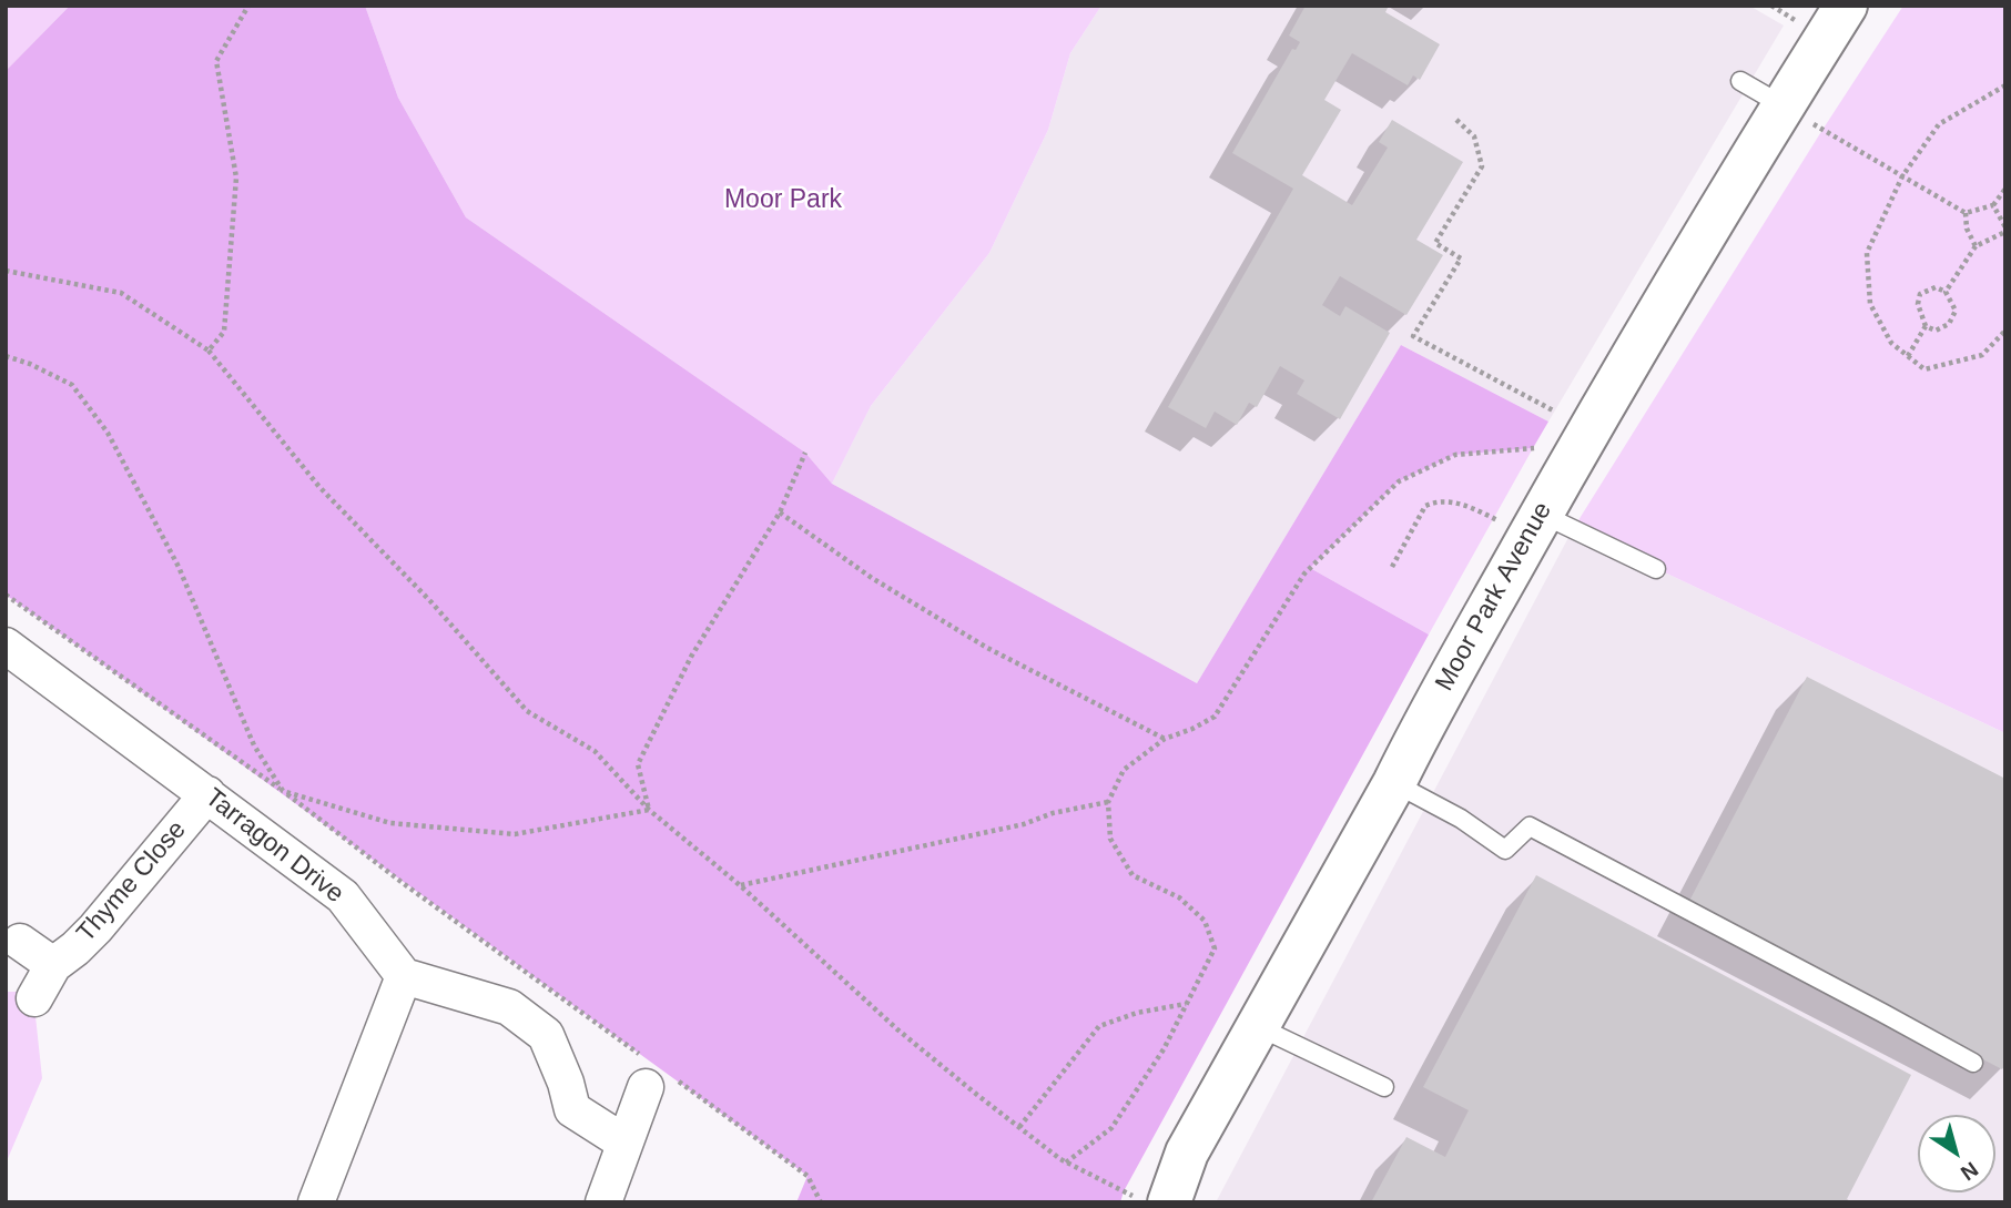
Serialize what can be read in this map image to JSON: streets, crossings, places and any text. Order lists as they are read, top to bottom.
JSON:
{
  "streets": {
    "street": ["Moor Park Avenue", "Tarragon Drive", "Thyme Close"]
  },
  "crossings": [
    ["Tarragon Drive", "Thyme Close"]
  ],
  "parks": ["Moor Park"],
  "north": "bottom right"
}
